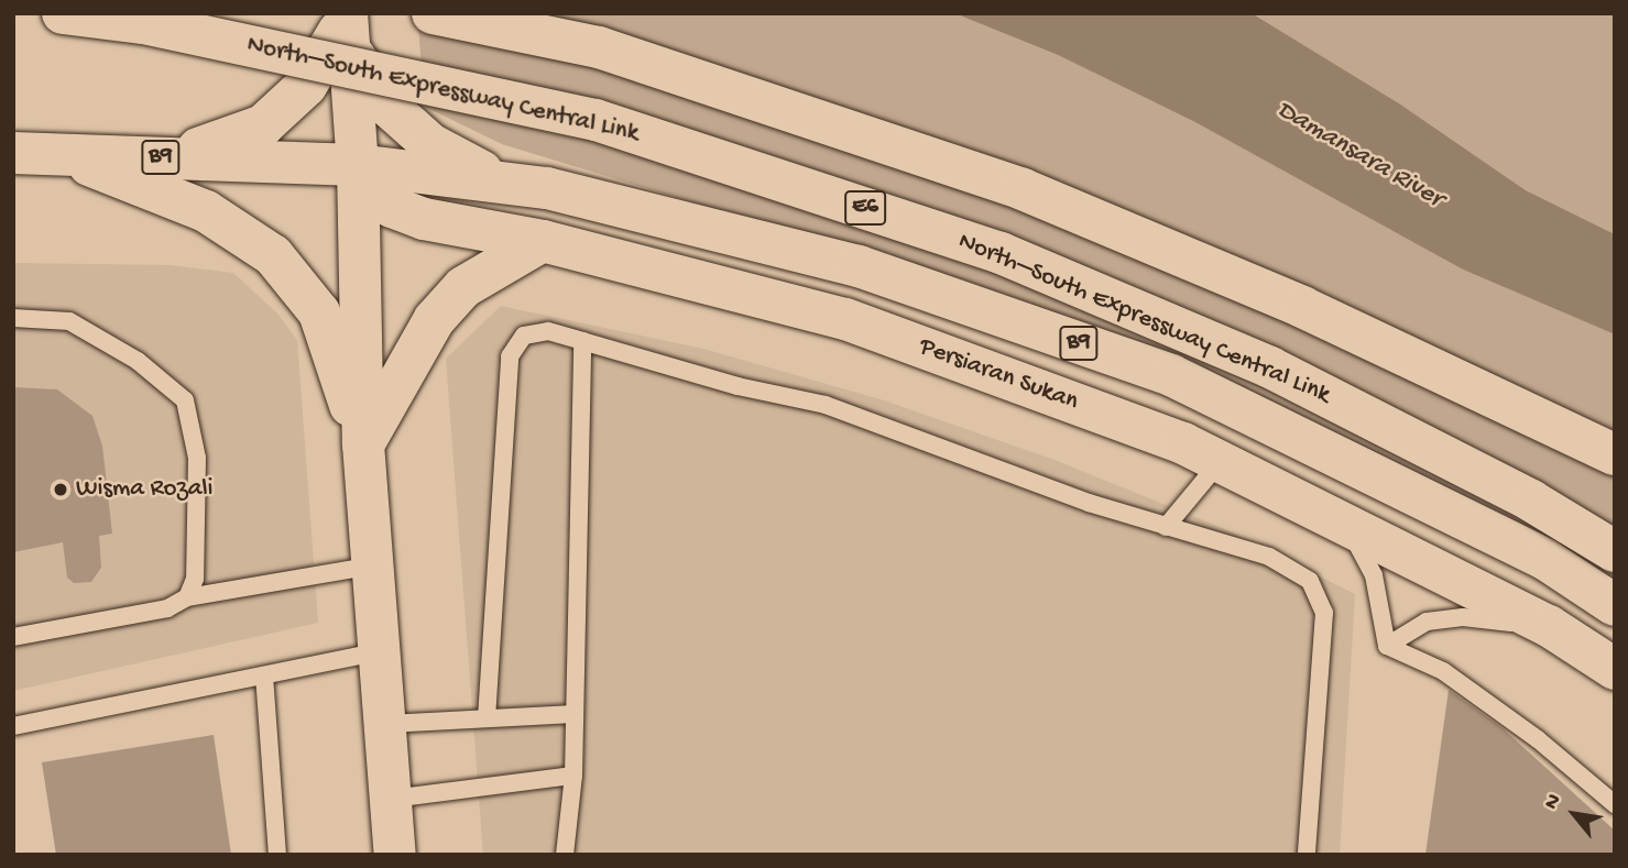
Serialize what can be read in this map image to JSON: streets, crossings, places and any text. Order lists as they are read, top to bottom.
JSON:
{
  "streets": {
    "main road": [
      "North–South Expressway Central Link",
      "B9",
      "E6",
      "Persiaran Sukan"
    ]
  },
  "crossings": [
    ["B9", "Persiaran Sukan"]
  ],
  "water": ["Damansara River"],
  "places": ["Wisma Rozali"],
  "north": "top left"
}
